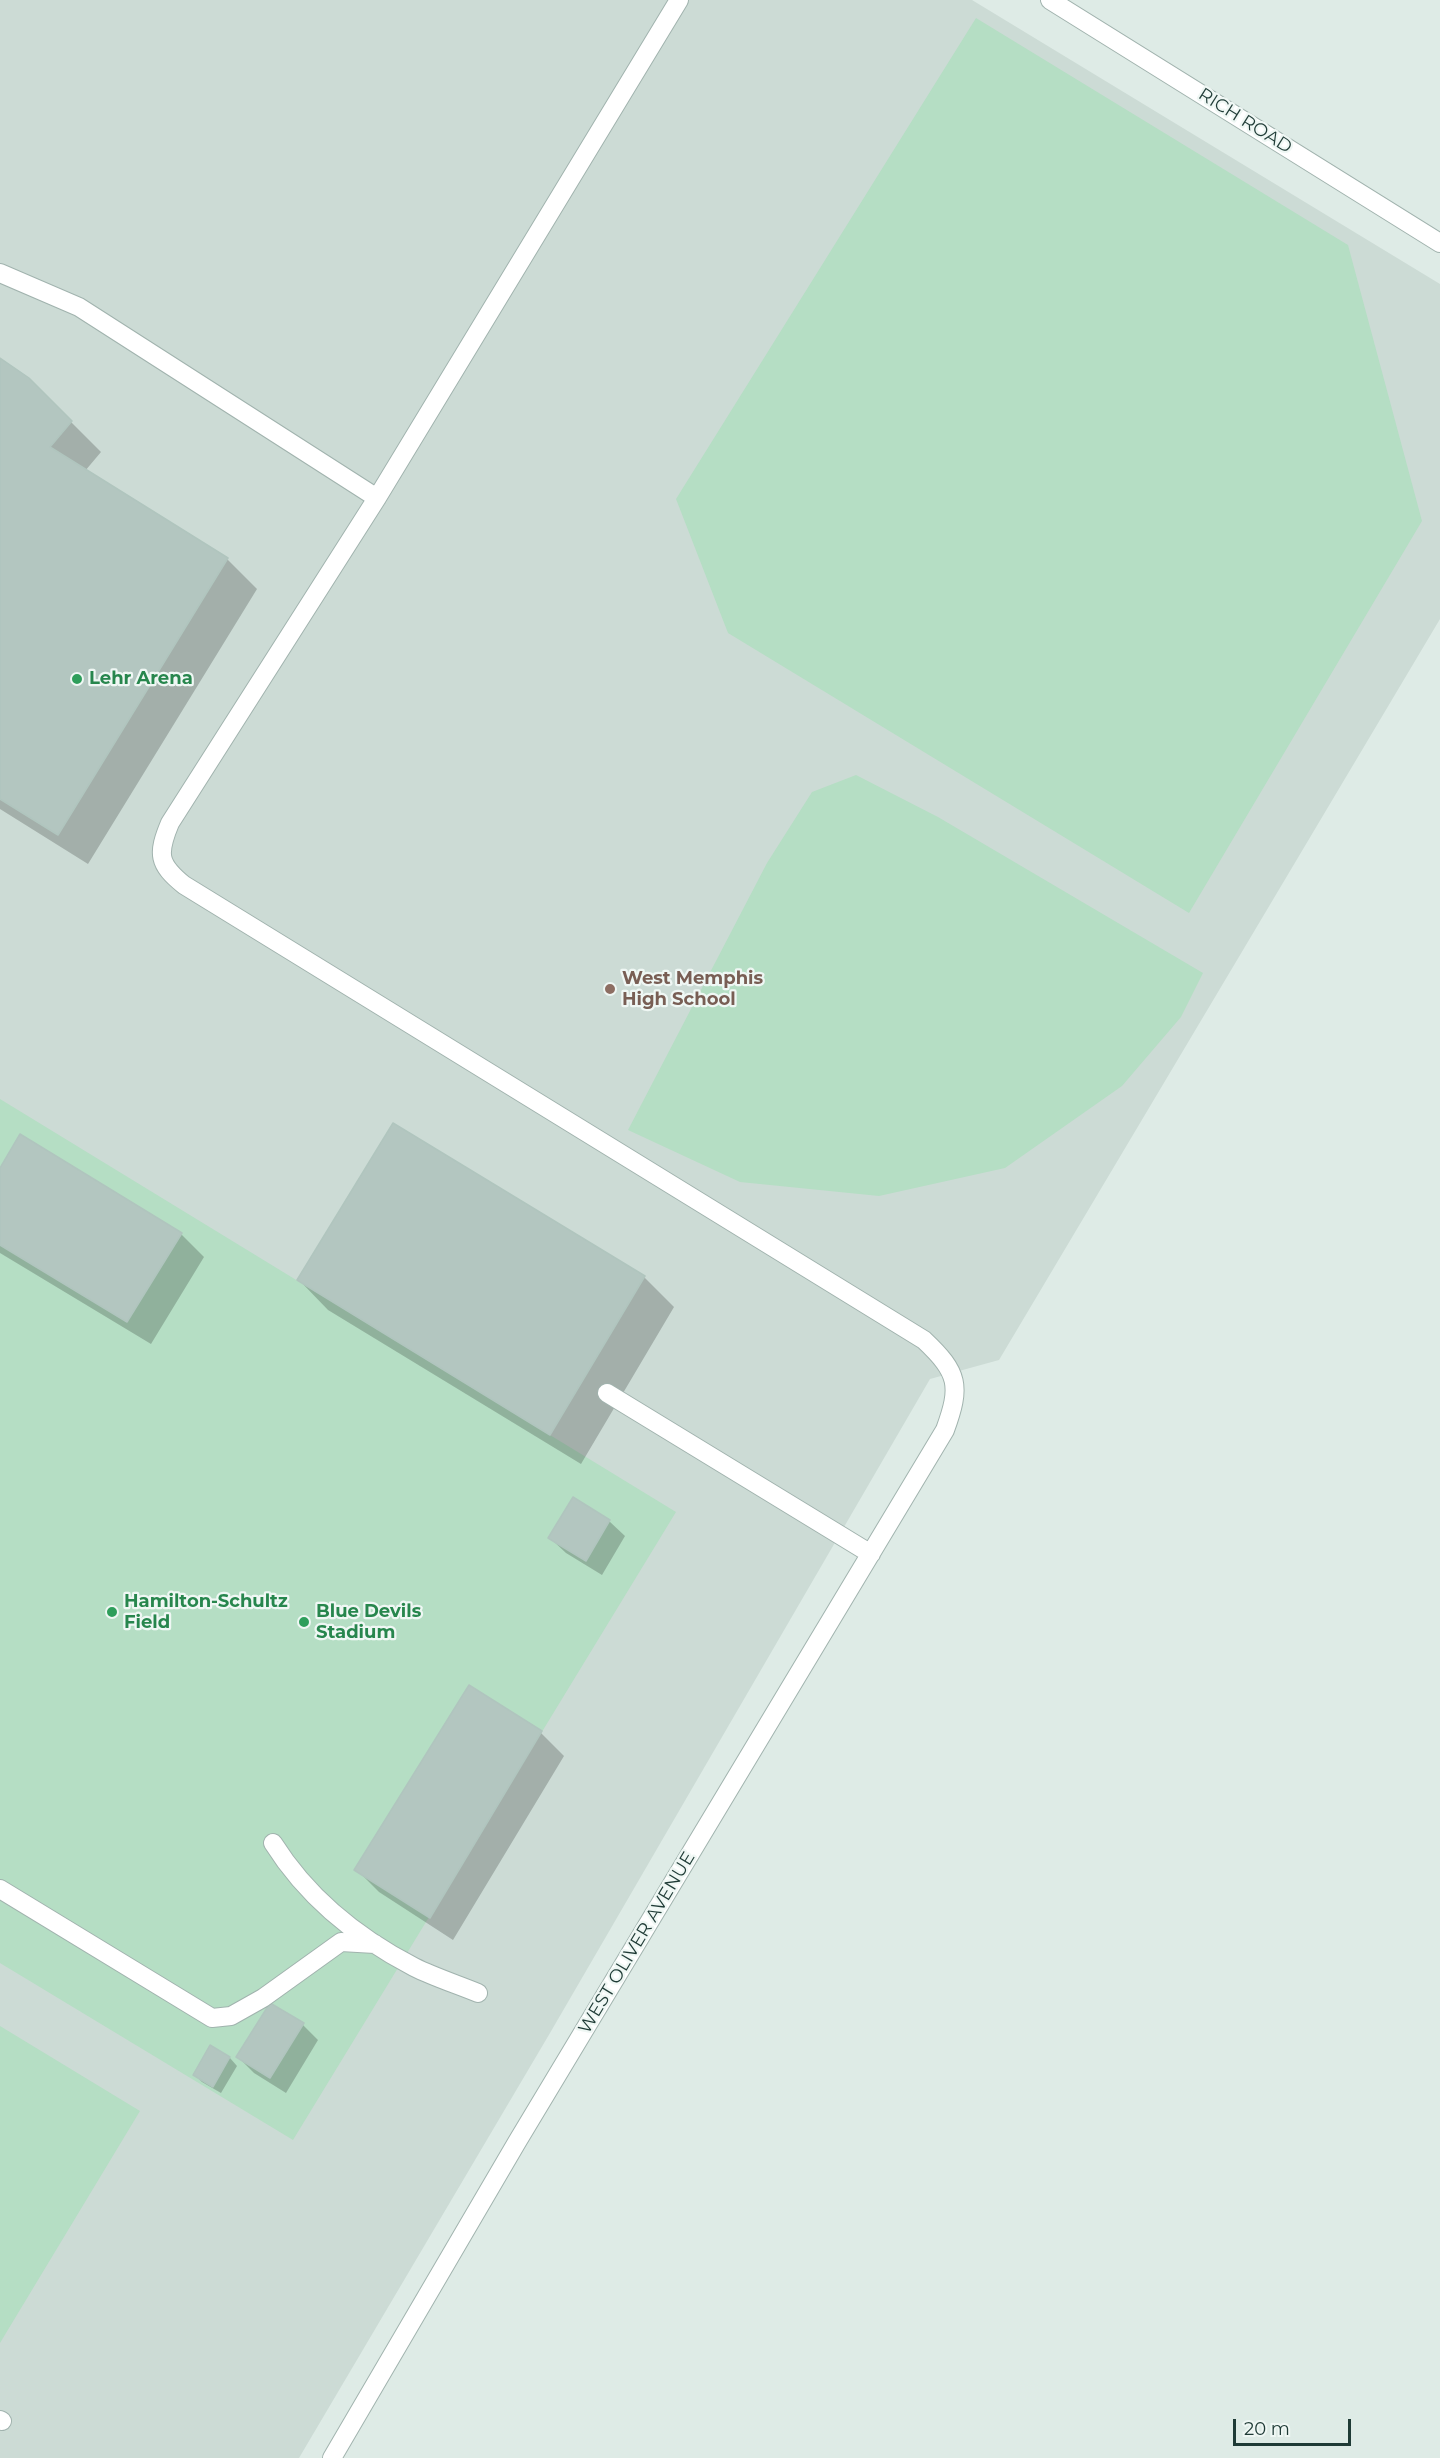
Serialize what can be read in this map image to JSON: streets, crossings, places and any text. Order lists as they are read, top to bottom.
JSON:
{
  "streets": {
    "street": ["RICH ROAD", "WEST OLIVER AVENUE"]
  },
  "places": [
    "Lehr Arena",
    "West Memphis High School",
    "Hamilton-Schultz Field",
    "Blue Devils Stadium"
  ],
  "scale_bar": "20 m"
}
